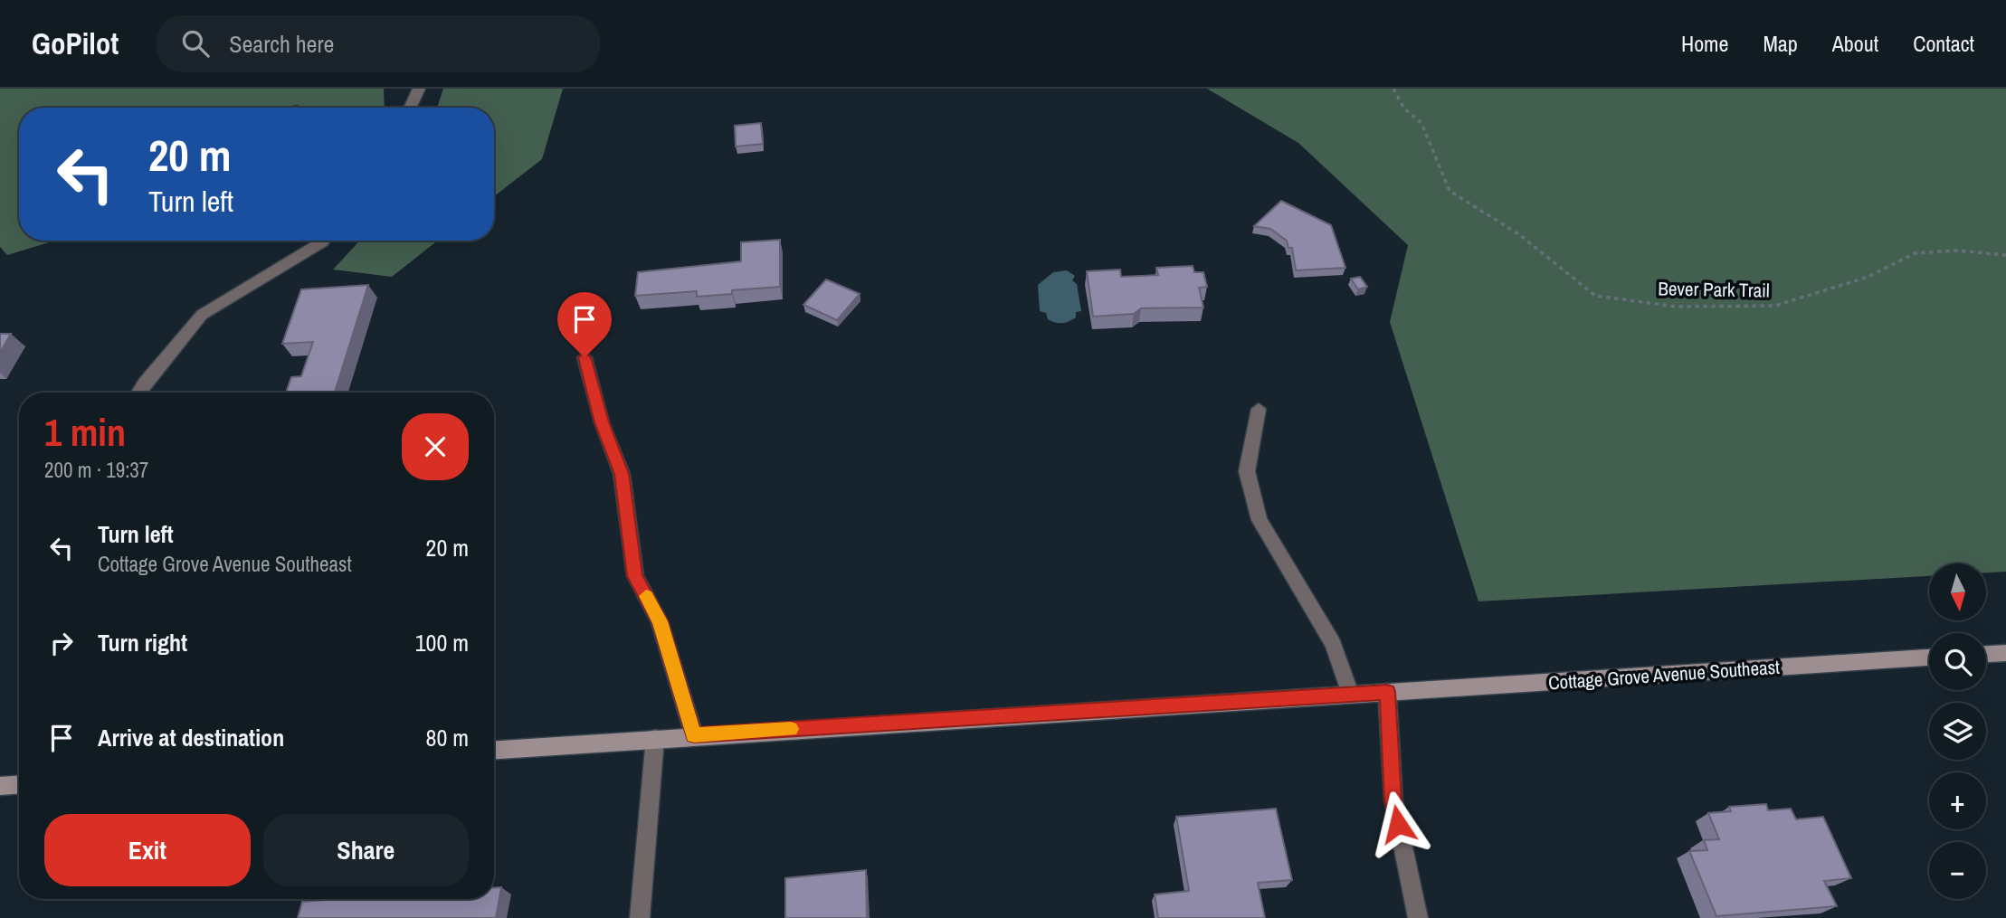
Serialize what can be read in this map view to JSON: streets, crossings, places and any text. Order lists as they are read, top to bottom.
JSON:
{
  "streets": {
    "main road": ["Cottage Grove Avenue Southeast"],
    "path": ["Bever Park Trail"]
  },
  "north": "bottom",
  "page": {
    "header": "GoPilot",
    "search": "Search here",
    "nav": [
      "Home",
      "Map",
      "About",
      "Contact"
    ],
    "turn": ["20 m", "Turn left"],
    "heading": ["1 min", "200 m · 19:37"],
    "list": [
      {
        "name": "Turn left",
        "note": "Cottage Grove Avenue Southeast",
        "value": "20 m"
      },
      {
        "name": "Turn right",
        "value": "100 m"
      },
      {
        "name": "Arrive at destination",
        "value": "80 m"
      }
    ],
    "map_buttons": ["+", "−"],
    "buttons": ["Exit", "Share"]
  }
}
